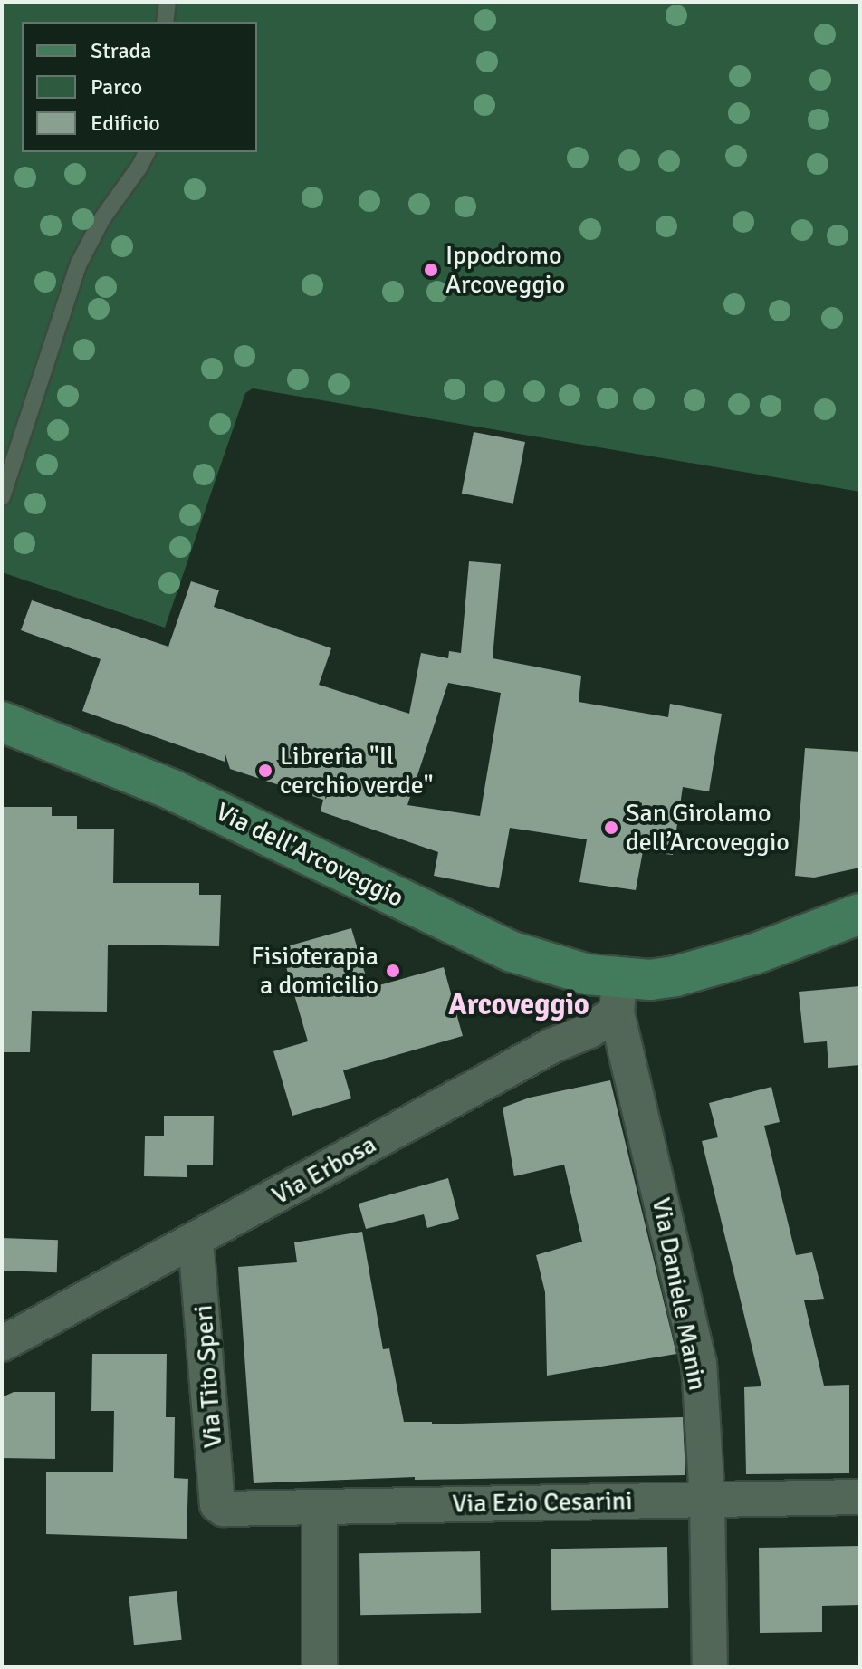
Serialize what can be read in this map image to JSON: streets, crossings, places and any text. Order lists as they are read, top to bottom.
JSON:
{
  "streets": {
    "street": [
      "Via dell'Arcoveggio",
      "Via Erbosa",
      "Via Daniele Manin",
      "Via Tito Speri",
      "Via Ezio Cesarini"
    ]
  },
  "crossings": [
    ["Via dell'Arcoveggio", "Via Erbosa"],
    ["Via dell'Arcoveggio", "Via Daniele Manin"],
    ["Via Erbosa", "Via Daniele Manin"],
    ["Via Erbosa", "Via Tito Speri"],
    ["Via Daniele Manin", "Via Ezio Cesarini"],
    ["Via Tito Speri", "Via Ezio Cesarini"]
  ],
  "districts": ["Arcoveggio"],
  "places": [
    "Ippodromo Arcoveggio",
    "Libreria \"Il cerchio verde\"",
    "San Girolamo dell’Arcoveggio",
    "Fisioterapia a domicilio"
  ],
  "legend": ["Strada", "Parco", "Edificio"]
}
